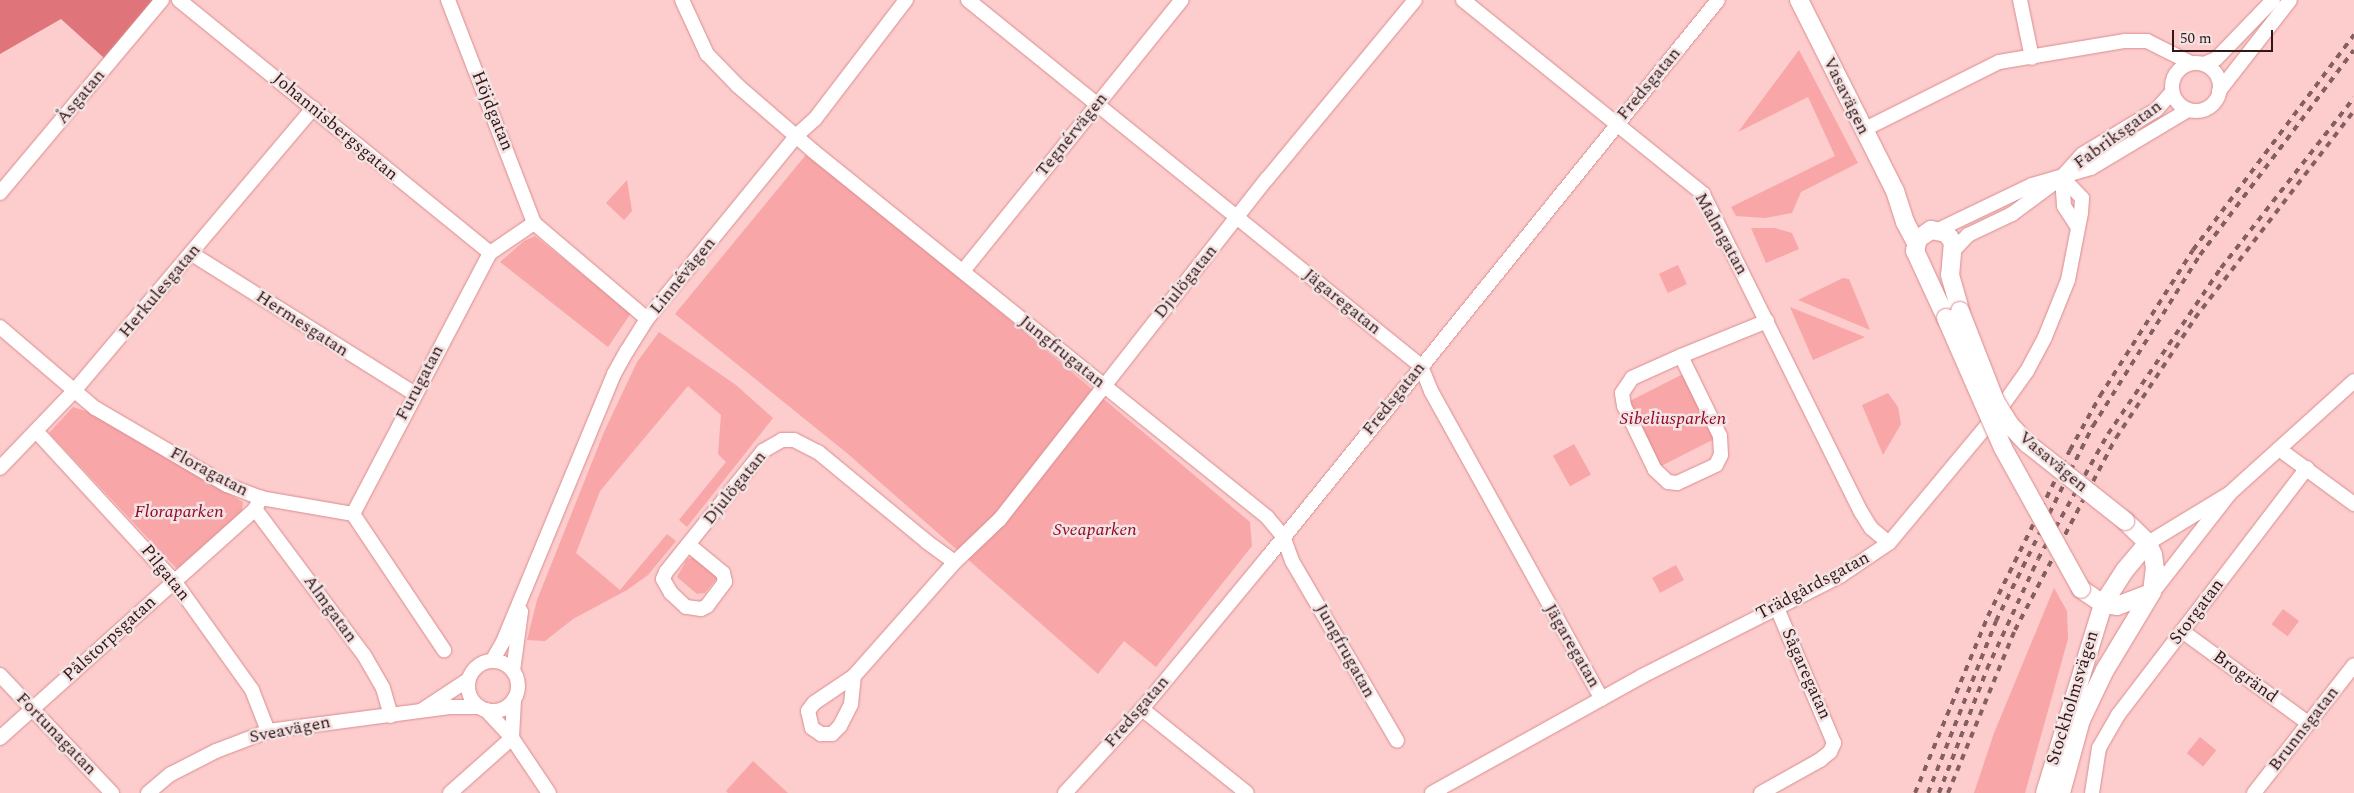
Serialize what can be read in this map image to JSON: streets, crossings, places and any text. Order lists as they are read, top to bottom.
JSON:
{
  "streets": {
    "main road": ["Vasavägen", "Stockholmsvägen"],
    "street": [
      "Fredsgatan",
      "Åsgatan",
      "Höjdgatan",
      "Johannisbergsgatan",
      "Tegnérvägen",
      "Fabriksgatan",
      "Malmgatan",
      "Linnévägen",
      "Djulögatan",
      "Herkulesgatan",
      "Jägaregatan",
      "Hermesgatan",
      "Jungfrugatan",
      "Furugatan",
      "Floragatan",
      "Pilgatan",
      "Trädgårdsgatan",
      "Almgatan",
      "Storgatan",
      "Pålstorpsgatan",
      "Sågaregatan",
      "Brogränd",
      "Brunnsgatan",
      "Sveavägen",
      "Fortunagatan"
    ]
  },
  "crossings": [
    ["Fredsgatan", "Malmgatan"],
    ["Fredsgatan", "Jägaregatan"],
    ["Fredsgatan", "Jungfrugatan"],
    ["Vasavägen", "Fabriksgatan"],
    ["Vasavägen", "Stockholmsvägen"],
    ["Höjdgatan", "Linnévägen"],
    ["Johannisbergsgatan", "Herkulesgatan"],
    ["Johannisbergsgatan", "Furugatan"],
    ["Tegnérvägen", "Jägaregatan"],
    ["Tegnérvägen", "Jungfrugatan"],
    ["Fabriksgatan", "Trädgårdsgatan"],
    ["Malmgatan", "Trädgårdsgatan"],
    ["Linnévägen", "Jungfrugatan"],
    ["Linnévägen", "Sveavägen"],
    ["Djulögatan", "Jägaregatan"],
    ["Djulögatan", "Jungfrugatan"],
    ["Herkulesgatan", "Hermesgatan"],
    ["Herkulesgatan", "Floragatan"],
    ["Herkulesgatan", "Pilgatan"],
    ["Jägaregatan", "Trädgårdsgatan"],
    ["Hermesgatan", "Furugatan"],
    ["Furugatan", "Floragatan"],
    ["Floragatan", "Almgatan"],
    ["Floragatan", "Pålstorpsgatan"],
    ["Pilgatan", "Pålstorpsgatan"],
    ["Pilgatan", "Sveavägen"],
    ["Trädgårdsgatan", "Sågaregatan"],
    ["Almgatan", "Pålstorpsgatan"],
    ["Almgatan", "Sveavägen"],
    ["Storgatan", "Brogränd"],
    ["Pålstorpsgatan", "Fortunagatan"],
    ["Brogränd", "Brunnsgatan"]
  ],
  "parks": ["Sibeliusparken", "Floraparken", "Sveaparken"],
  "scale_bar": "50 m"
}
